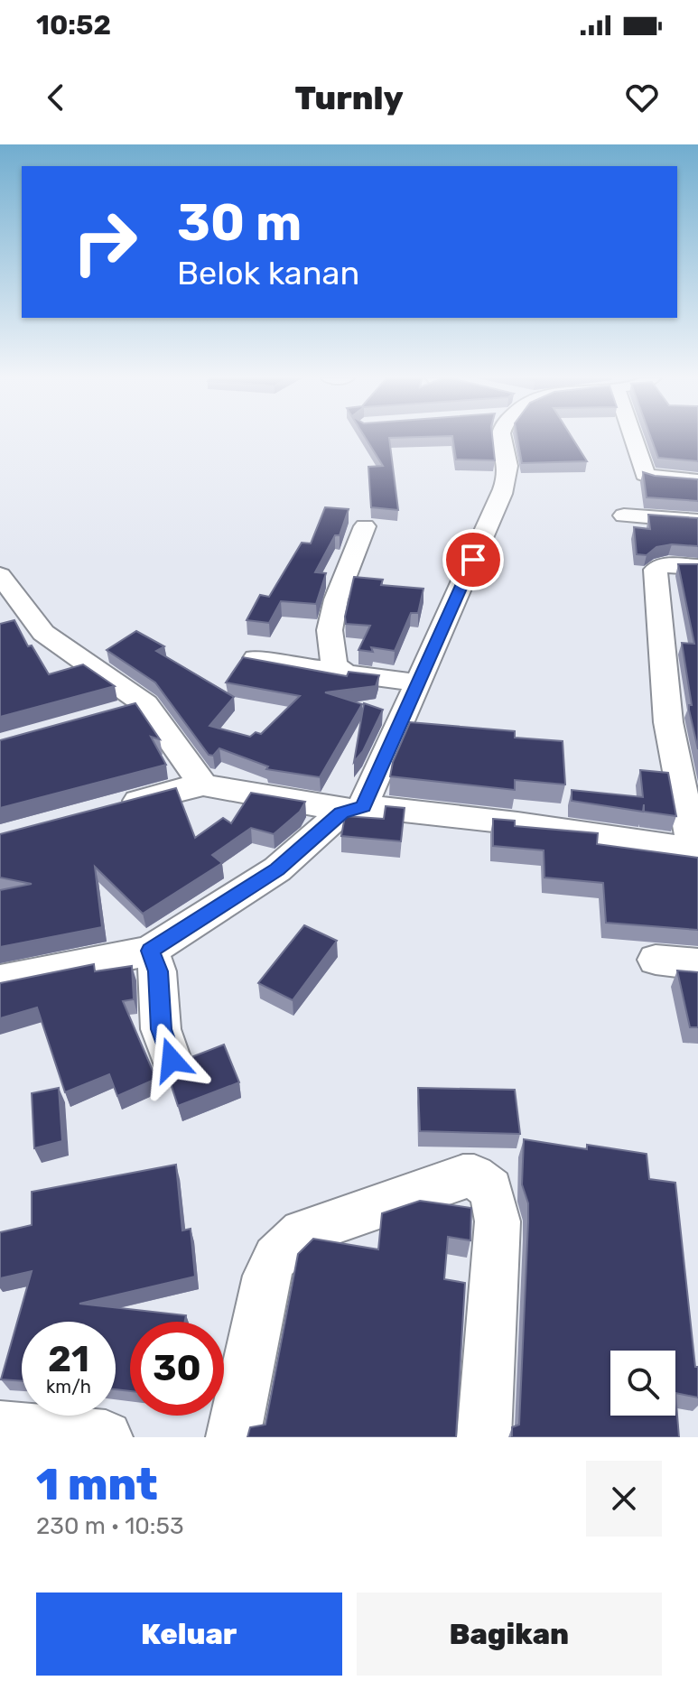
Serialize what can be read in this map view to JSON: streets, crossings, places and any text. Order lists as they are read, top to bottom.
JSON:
{
  "page": {
    "status": "10:52",
    "header": "Turnly",
    "turn": ["30 m", "Belok kanan"],
    "speed": "21 km/h",
    "limit": "30",
    "heading": ["1 mnt", "230 m · 10:53"],
    "buttons": ["Keluar", "Bagikan"]
  }
}
